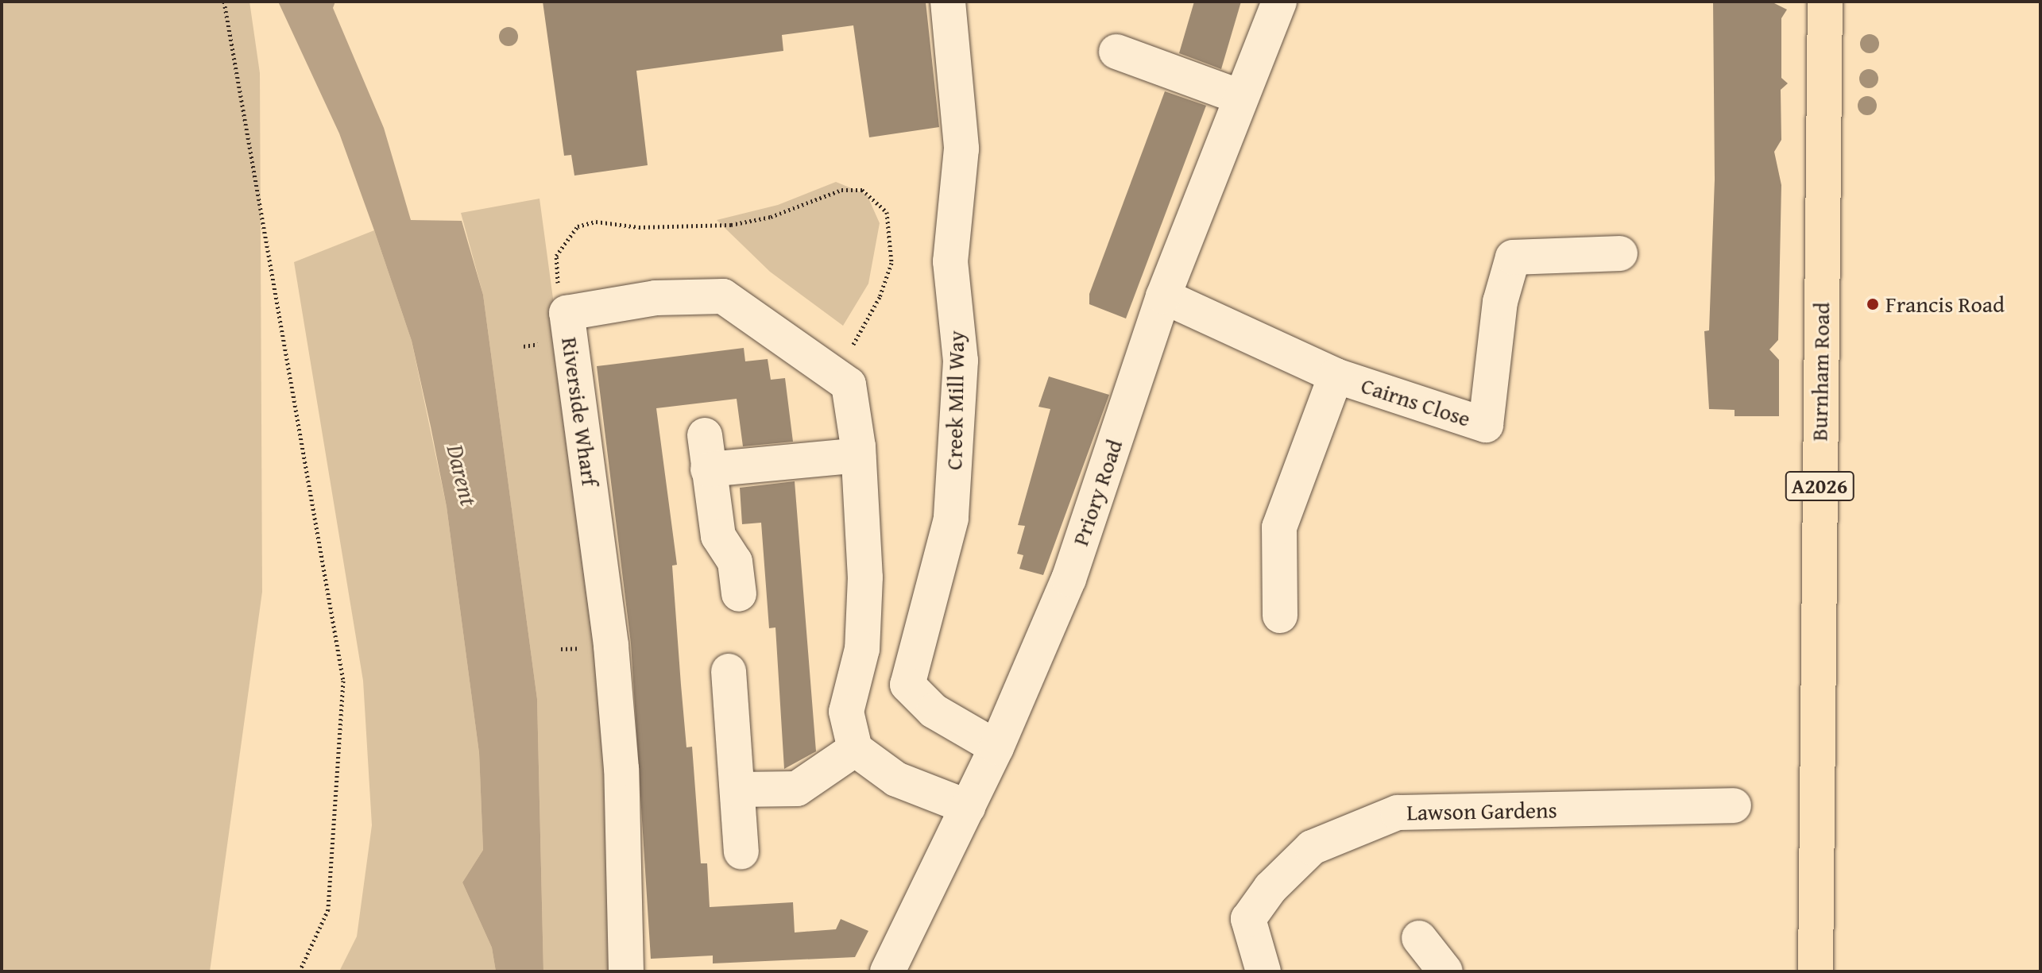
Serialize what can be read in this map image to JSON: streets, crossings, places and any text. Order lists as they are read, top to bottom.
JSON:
{
  "streets": {
    "main road": ["Burnham Road", "A2026"],
    "street": [
      "Creek Mill Way",
      "Cairns Close",
      "Riverside Wharf",
      "Priory Road",
      "Lawson Gardens"
    ]
  },
  "crossings": [
    ["Creek Mill Way", "Priory Road"],
    ["Cairns Close", "Priory Road"]
  ],
  "water": ["Darent"],
  "places": ["Francis Road"]
}
